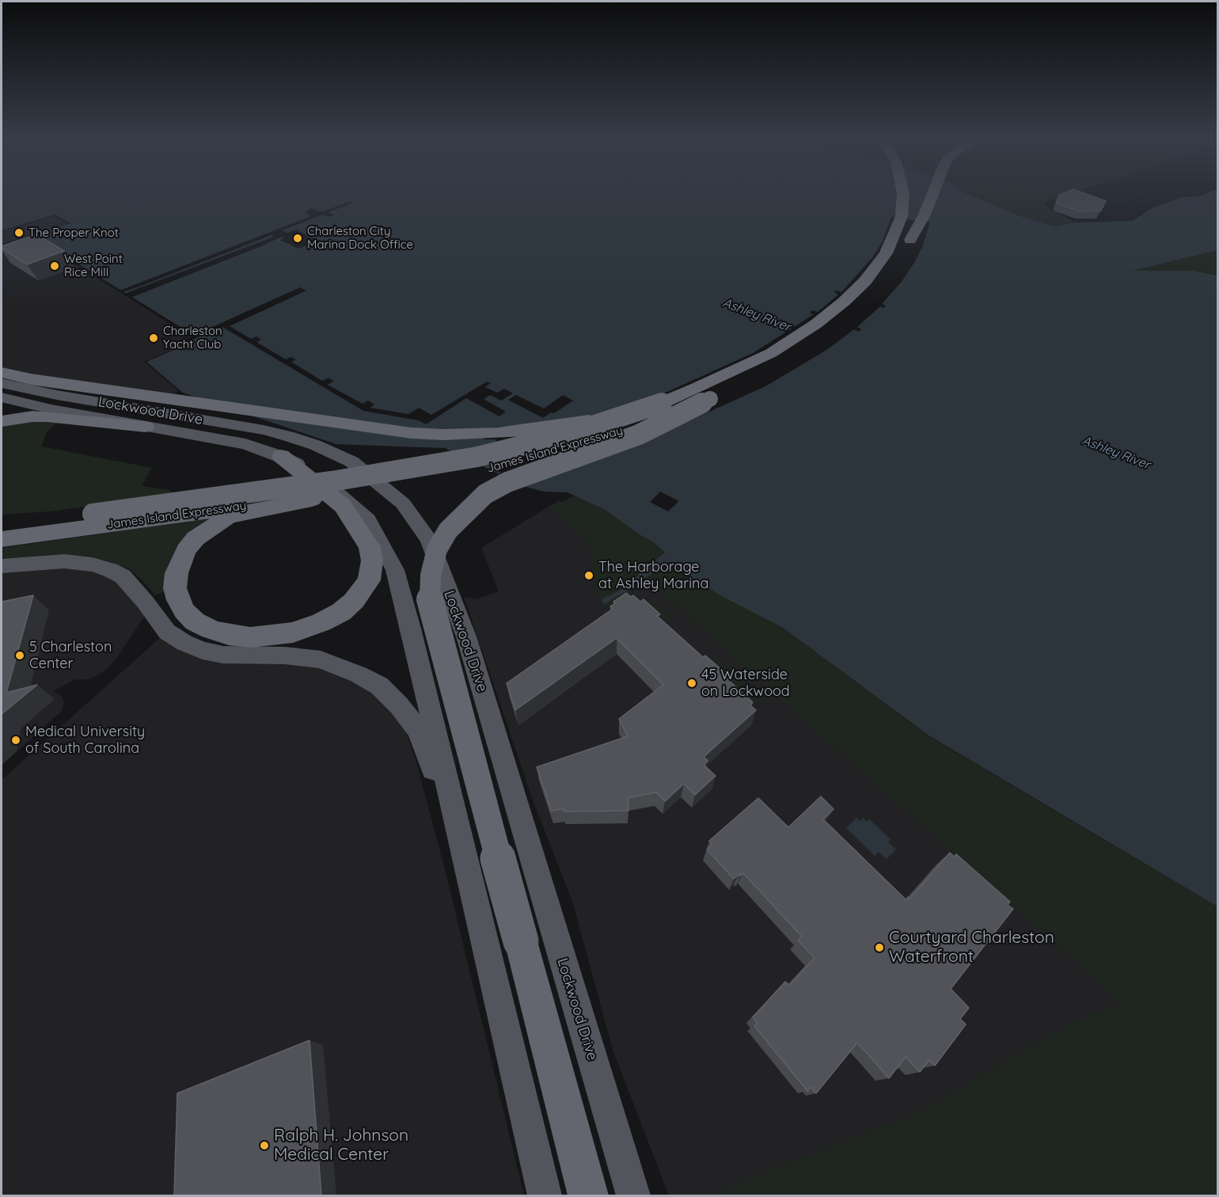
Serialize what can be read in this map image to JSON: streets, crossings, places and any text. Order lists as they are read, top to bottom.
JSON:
{
  "streets": {
    "highway": ["James Island Expressway"],
    "main road": ["Lockwood Drive"]
  },
  "water": ["Ashley River"],
  "places": [
    "The Proper Knot",
    "Charleston City Marina Dock Office",
    "West Point Rice Mill",
    "Charleston Yacht Club",
    "The Harborage at Ashley Marina",
    "5 Charleston Center",
    "45 Waterside on Lockwood",
    "Medical University of South Carolina",
    "Courtyard Charleston Waterfront",
    "Ralph H. Johnson Medical Center"
  ]
}
